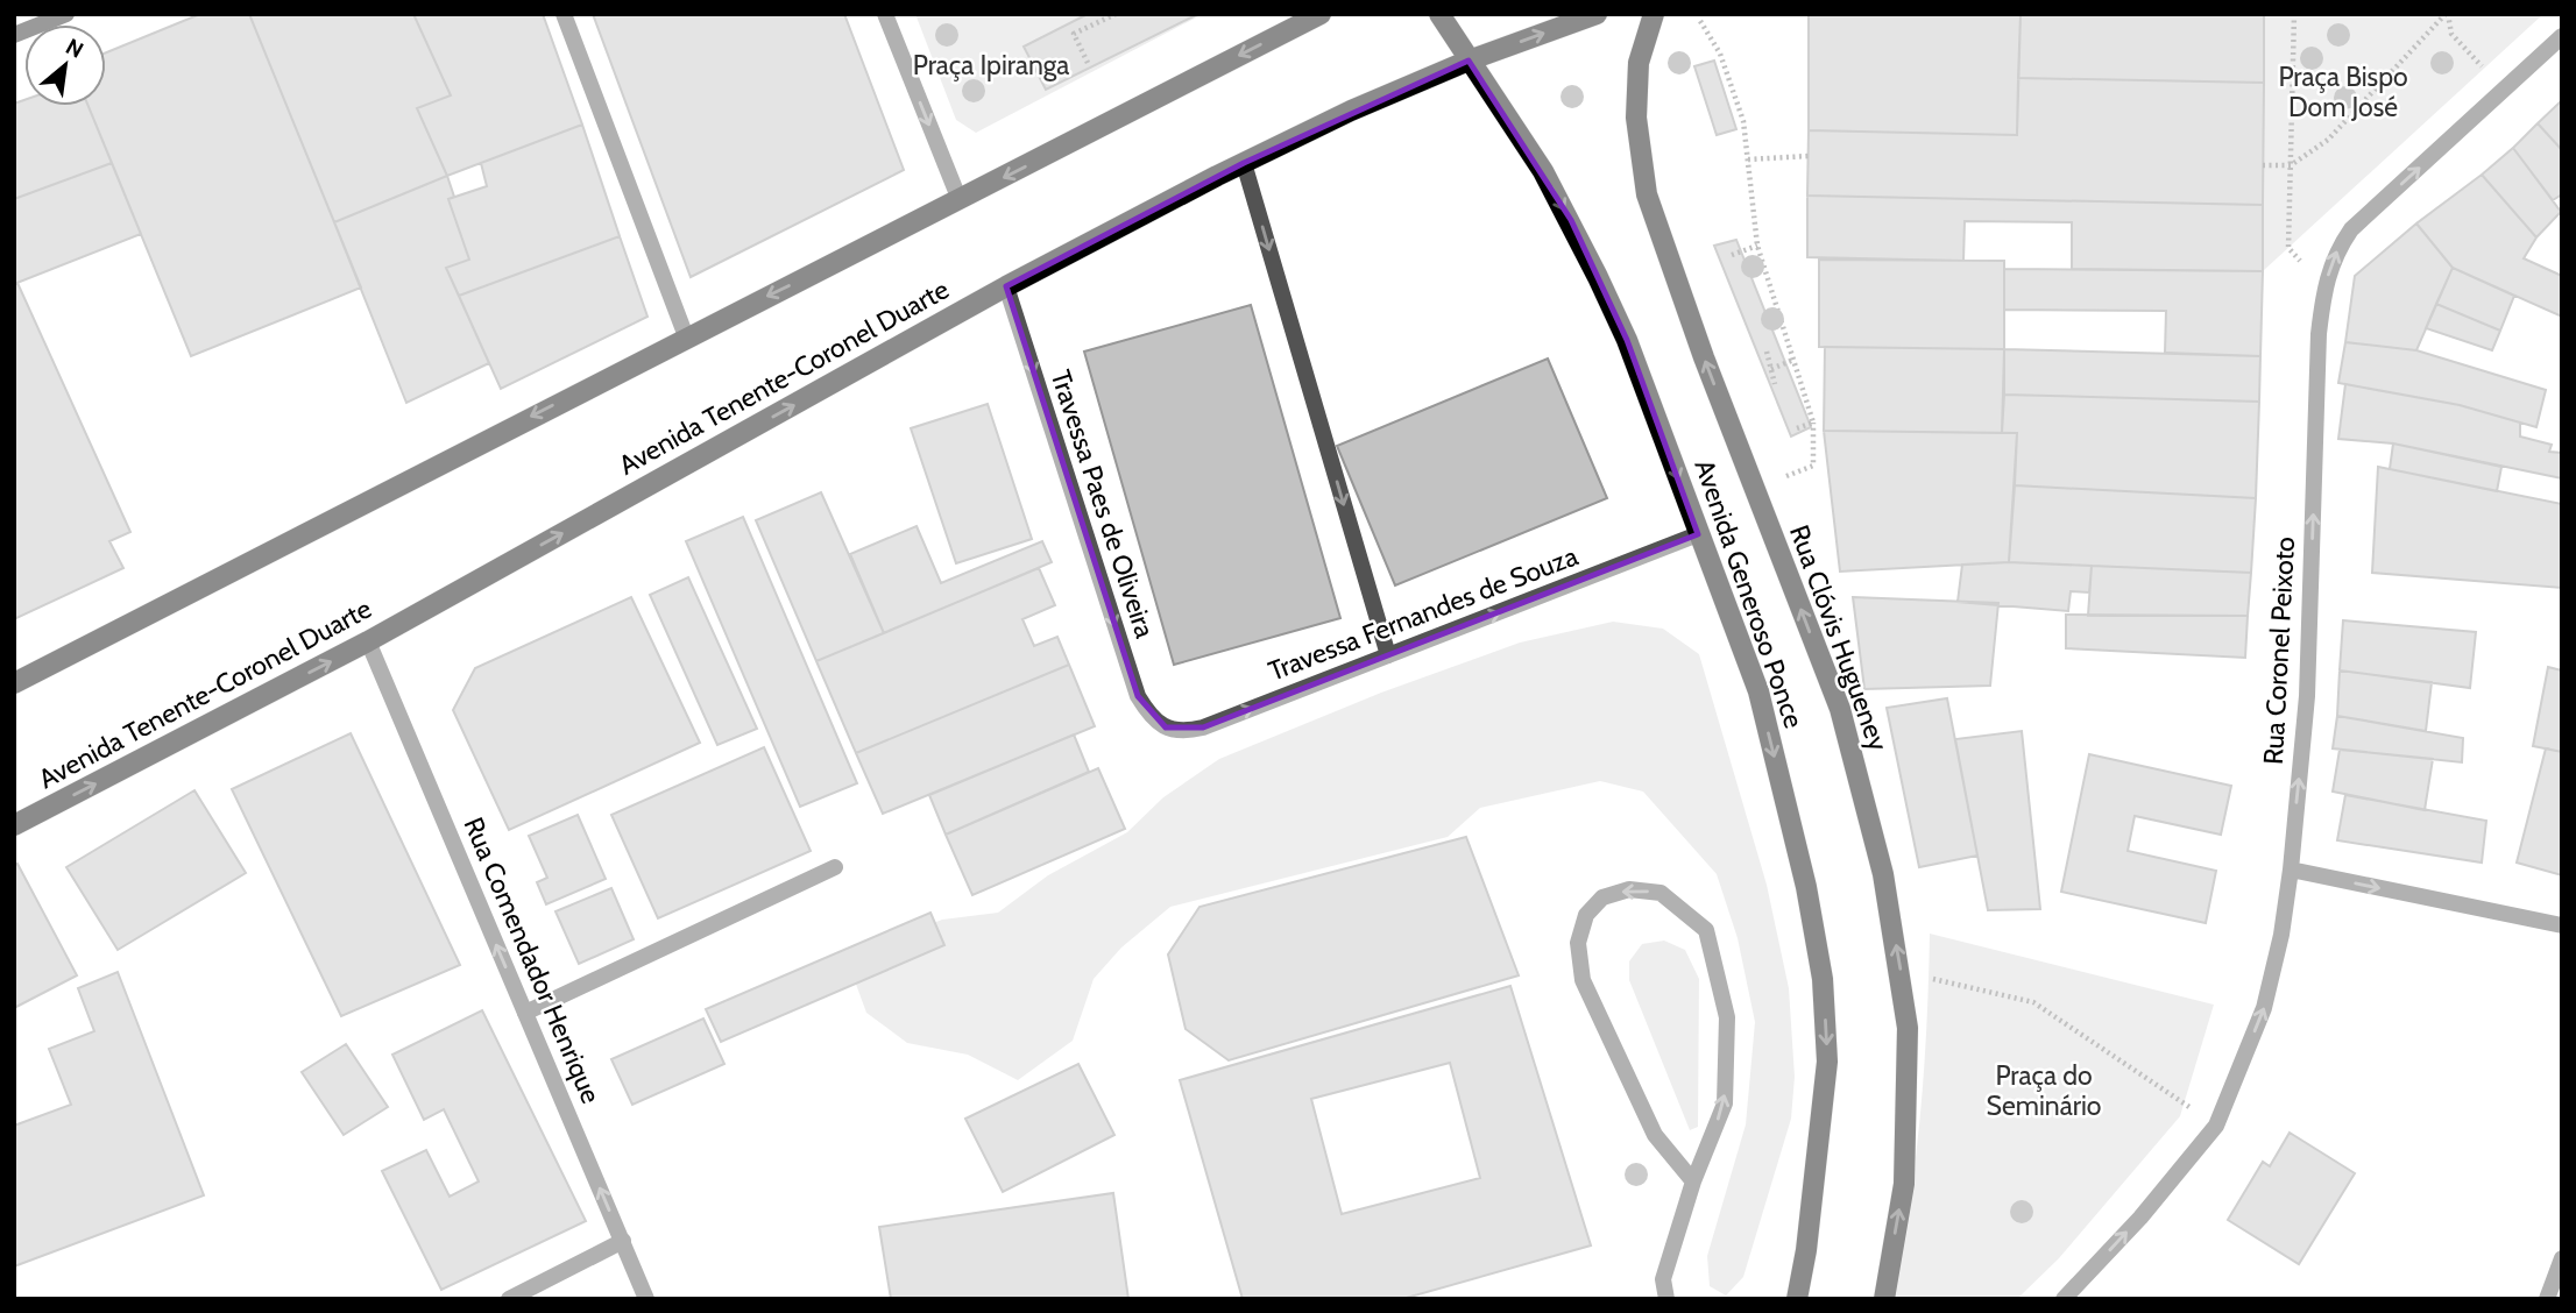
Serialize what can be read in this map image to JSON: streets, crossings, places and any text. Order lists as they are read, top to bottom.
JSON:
{
  "streets": {
    "main road": ["Avenida Tenente-Coronel Duarte", "Avenida Generoso Ponce", "Rua Clóvis Hugueney"],
    "street": [
      "Travessa Paes de Oliveira",
      "Travessa Fernandes de Souza",
      "Rua Coronel Peixoto",
      "Rua Comendador Henrique"
    ]
  },
  "crossings": [
    ["Avenida Tenente-Coronel Duarte", "Travessa Paes de Oliveira"],
    ["Avenida Tenente-Coronel Duarte", "Avenida Generoso Ponce"],
    ["Avenida Tenente-Coronel Duarte", "Rua Comendador Henrique"],
    ["Travessa Paes de Oliveira", "Travessa Fernandes de Souza"],
    ["Avenida Generoso Ponce", "Travessa Fernandes de Souza"]
  ],
  "one_way": [
    "Travessa Paes de Oliveira",
    "Avenida Generoso Ponce",
    "Travessa Fernandes de Souza",
    "Rua Clóvis Hugueney",
    "Rua Coronel Peixoto",
    "Rua Comendador Henrique"
  ],
  "parks": ["Praça Ipiranga", "Praça Bispo Dom José", "Praça do Seminário"],
  "north": "top right"
}
